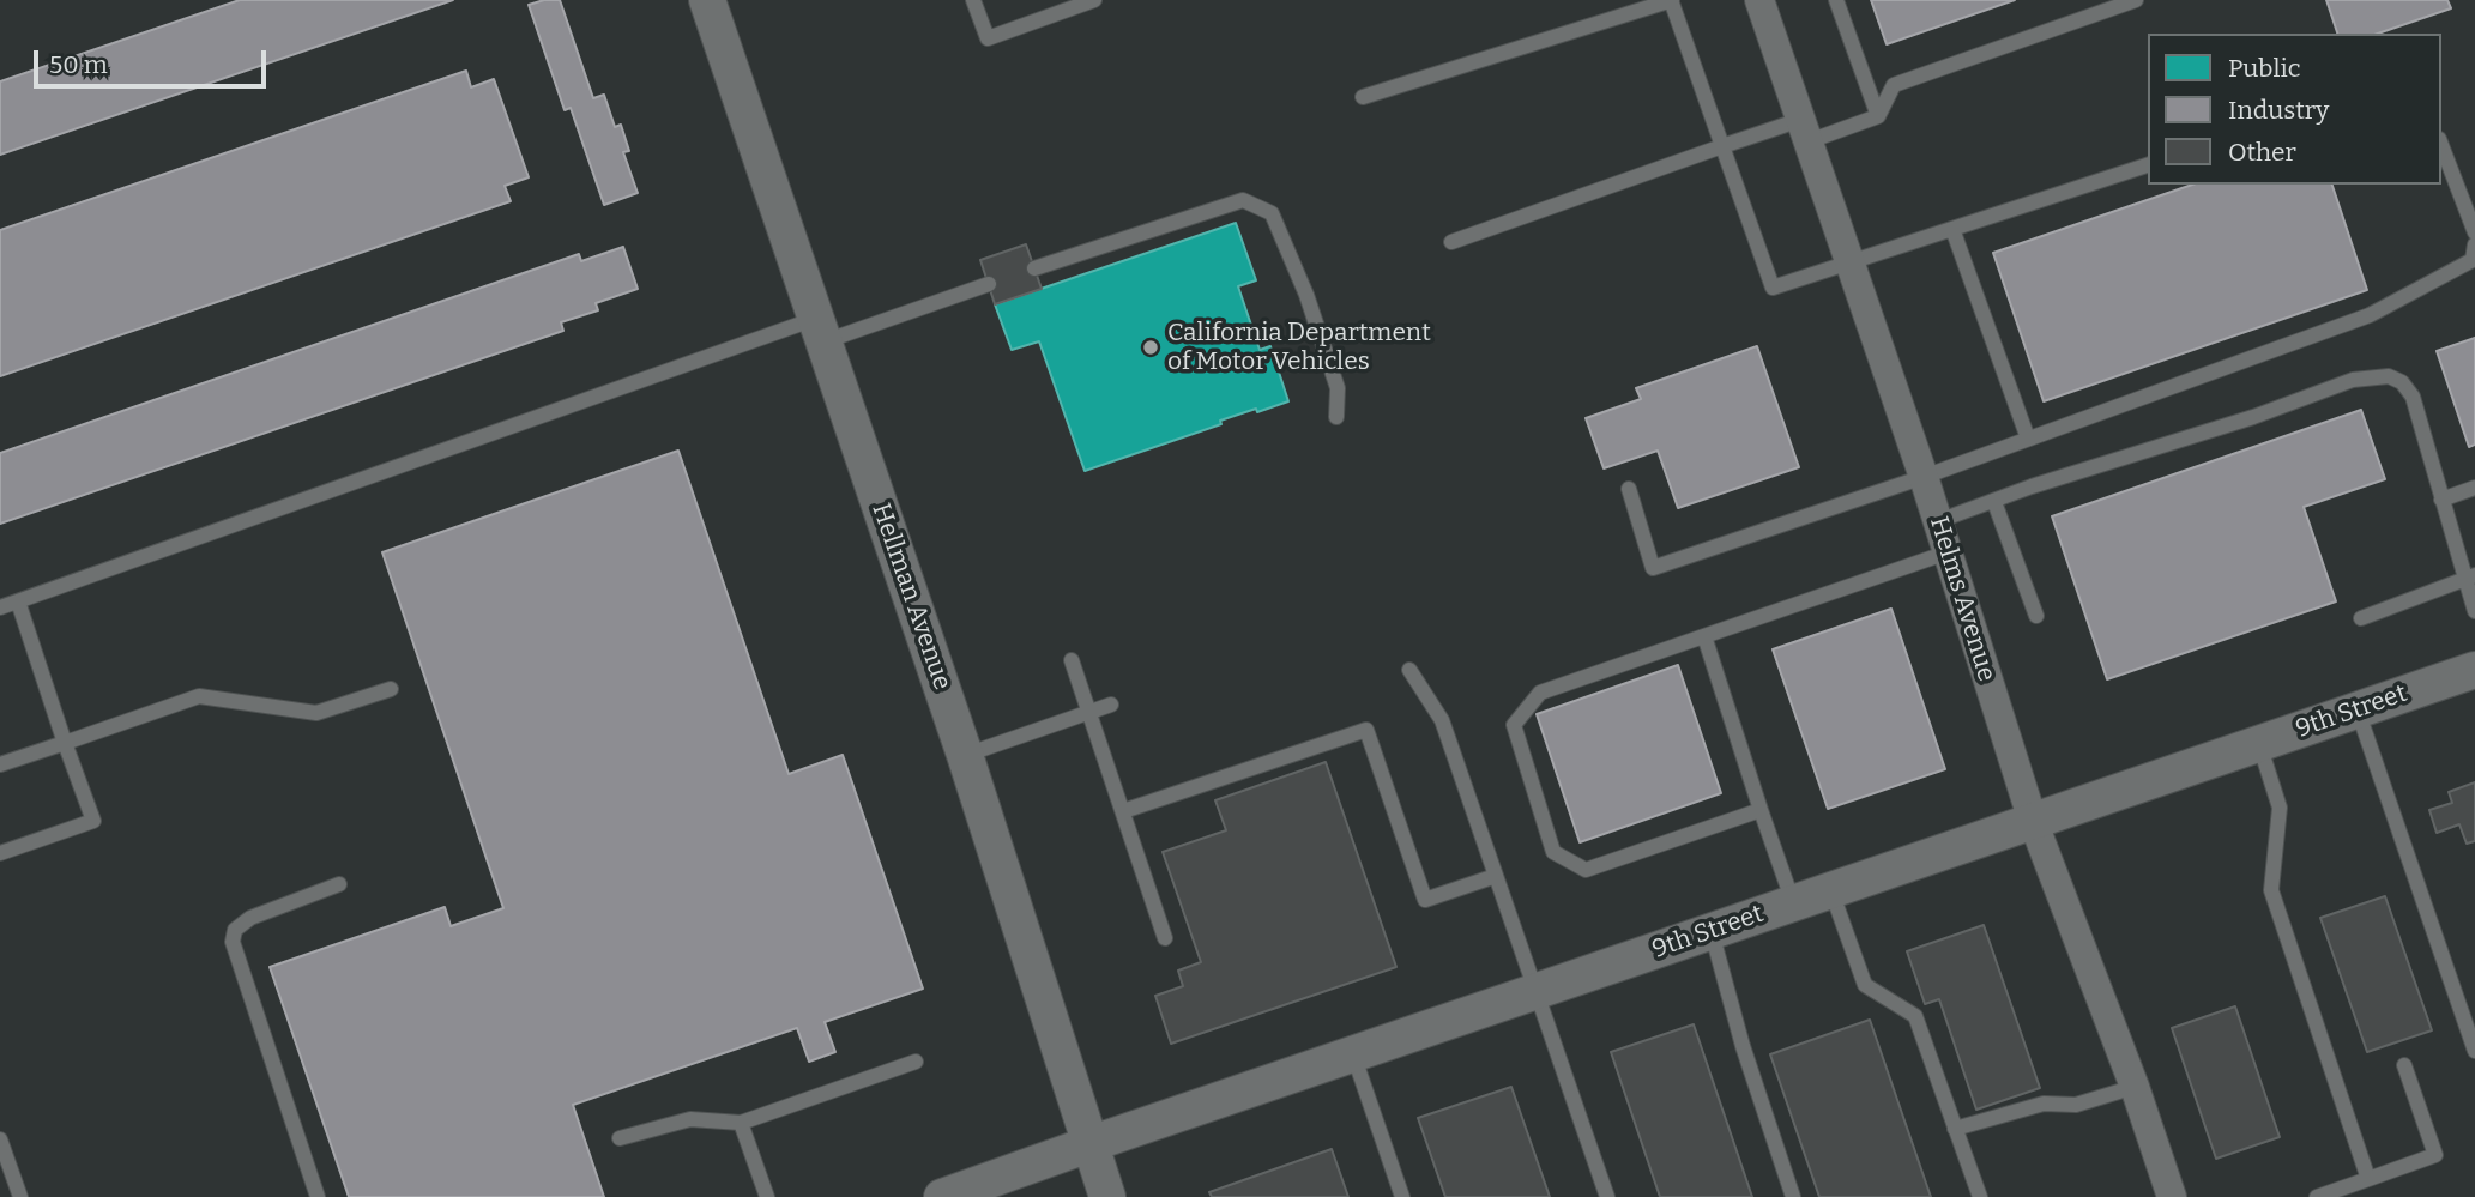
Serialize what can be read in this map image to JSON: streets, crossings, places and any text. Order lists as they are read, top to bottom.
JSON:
{
  "streets": {
    "street": ["Hellman Avenue", "Helms Avenue", "9th Street"]
  },
  "crossings": [
    ["Hellman Avenue", "9th Street"],
    ["Helms Avenue", "9th Street"]
  ],
  "places": ["California Department of Motor Vehicles"],
  "legend": ["Public", "Industry", "Other"],
  "scale_bar": "50 m"
}
